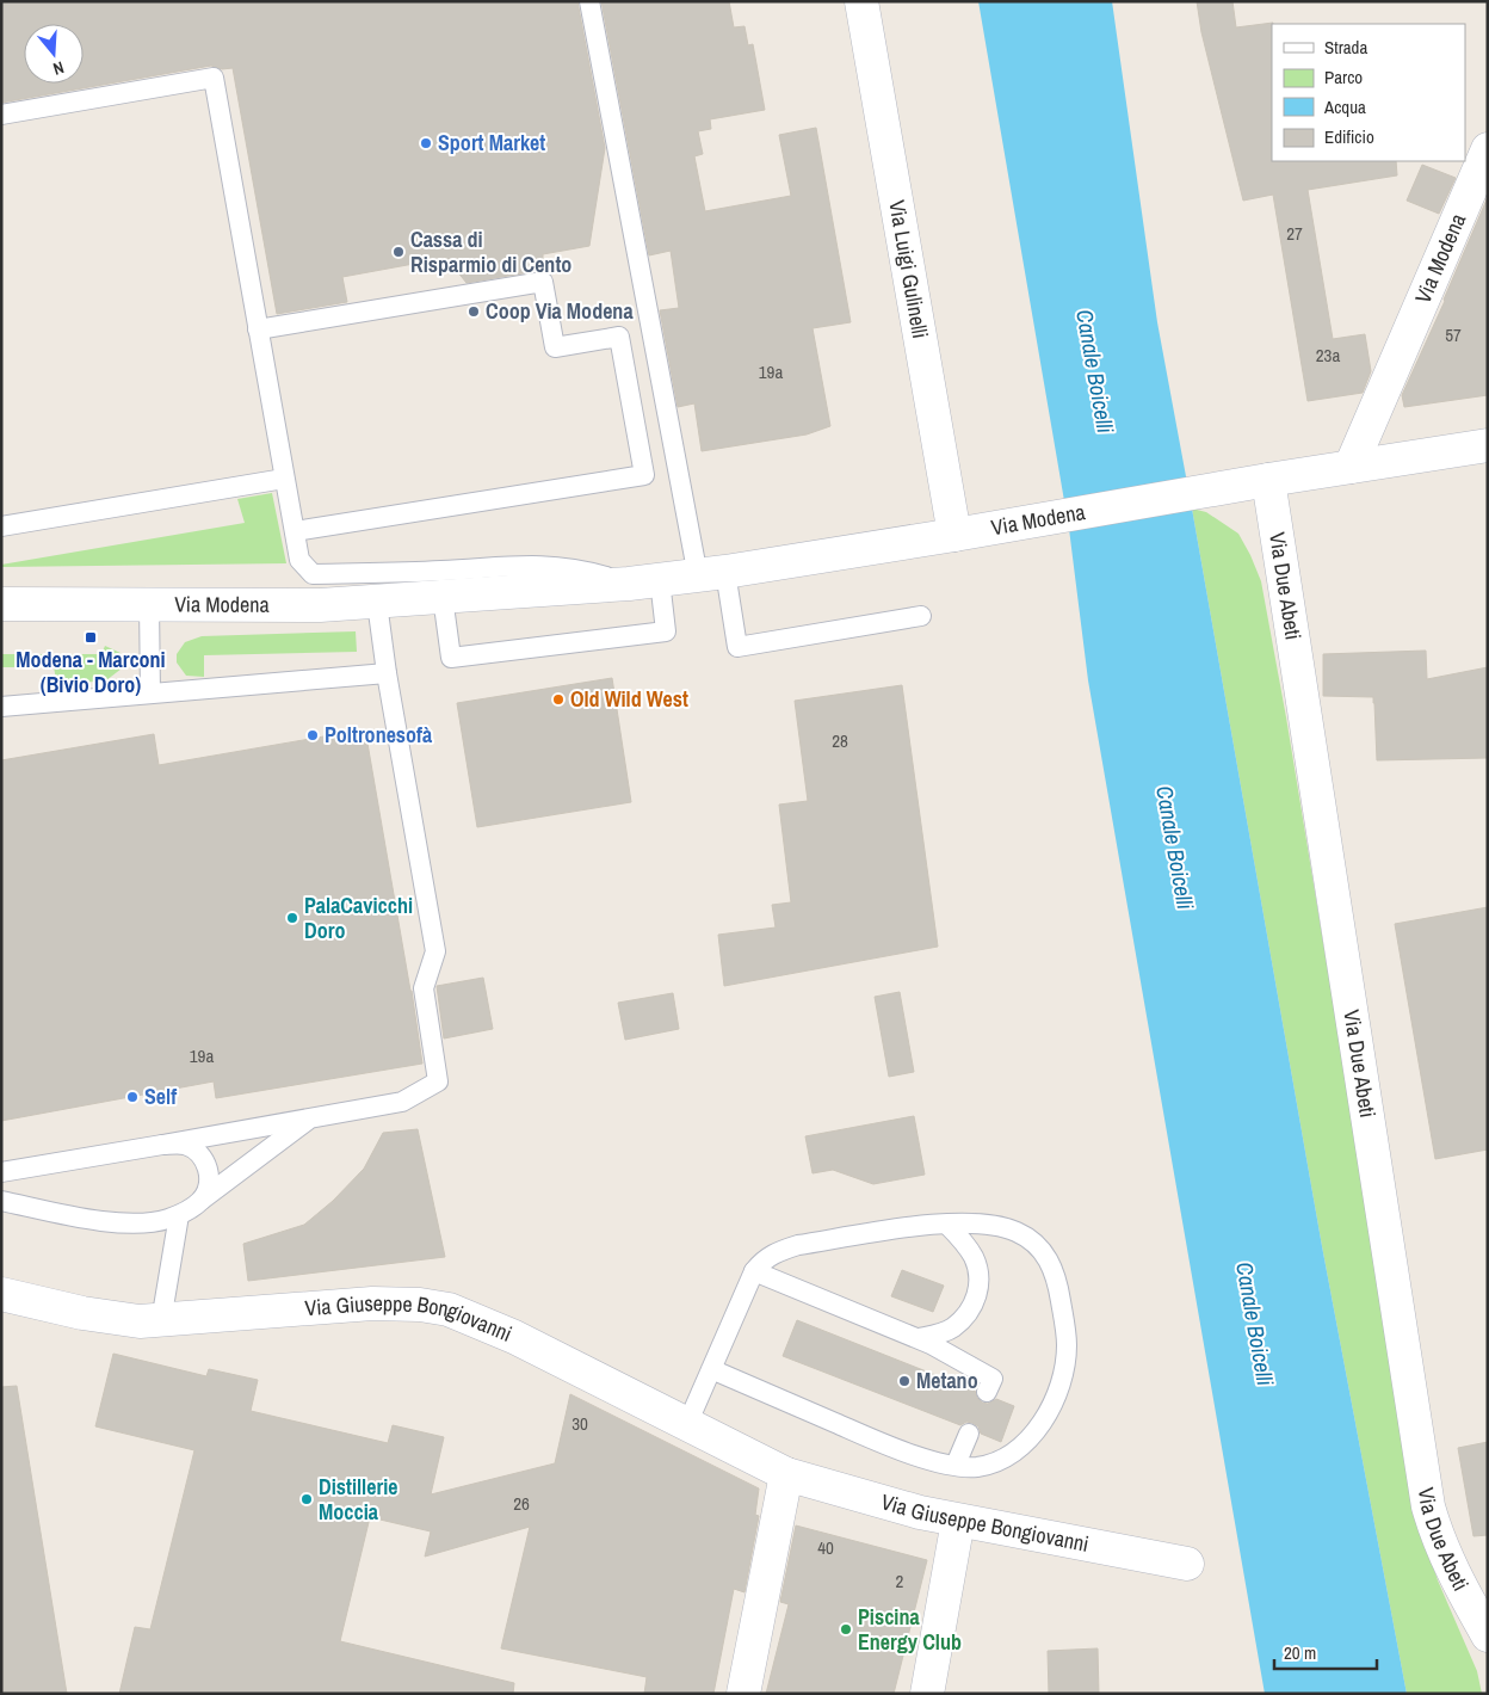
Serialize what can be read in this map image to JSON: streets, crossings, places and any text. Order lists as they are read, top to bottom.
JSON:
{
  "streets": {
    "street": [
      "Via Modena",
      "Via Luigi Gulinelli",
      "Via Due Abeti",
      "Via Giuseppe Bongiovanni"
    ]
  },
  "crossings": [
    ["Via Modena", "Via Luigi Gulinelli"],
    ["Via Modena", "Via Due Abeti"]
  ],
  "water": ["Canale Boicelli"],
  "places": {
    "other": [
      "Sport Market",
      "Cassa di Risparmio di Cento",
      "Coop Via Modena",
      "Old Wild West",
      "Poltronesofà",
      "PalaCavicchi Doro",
      "Self",
      "Metano",
      "Distillerie Moccia",
      "Piscina Energy Club"
    ],
    "transit": ["Modena - Marconi (Bivio Doro)"]
  },
  "house_numbers": [
    "27",
    "57",
    "23a",
    "19a",
    "28",
    "19a",
    "30",
    "26",
    "40",
    "2"
  ],
  "legend": [
    "Strada",
    "Parco",
    "Acqua",
    "Edificio"
  ],
  "scale_bar": "20 m",
  "north": "bottom"
}
